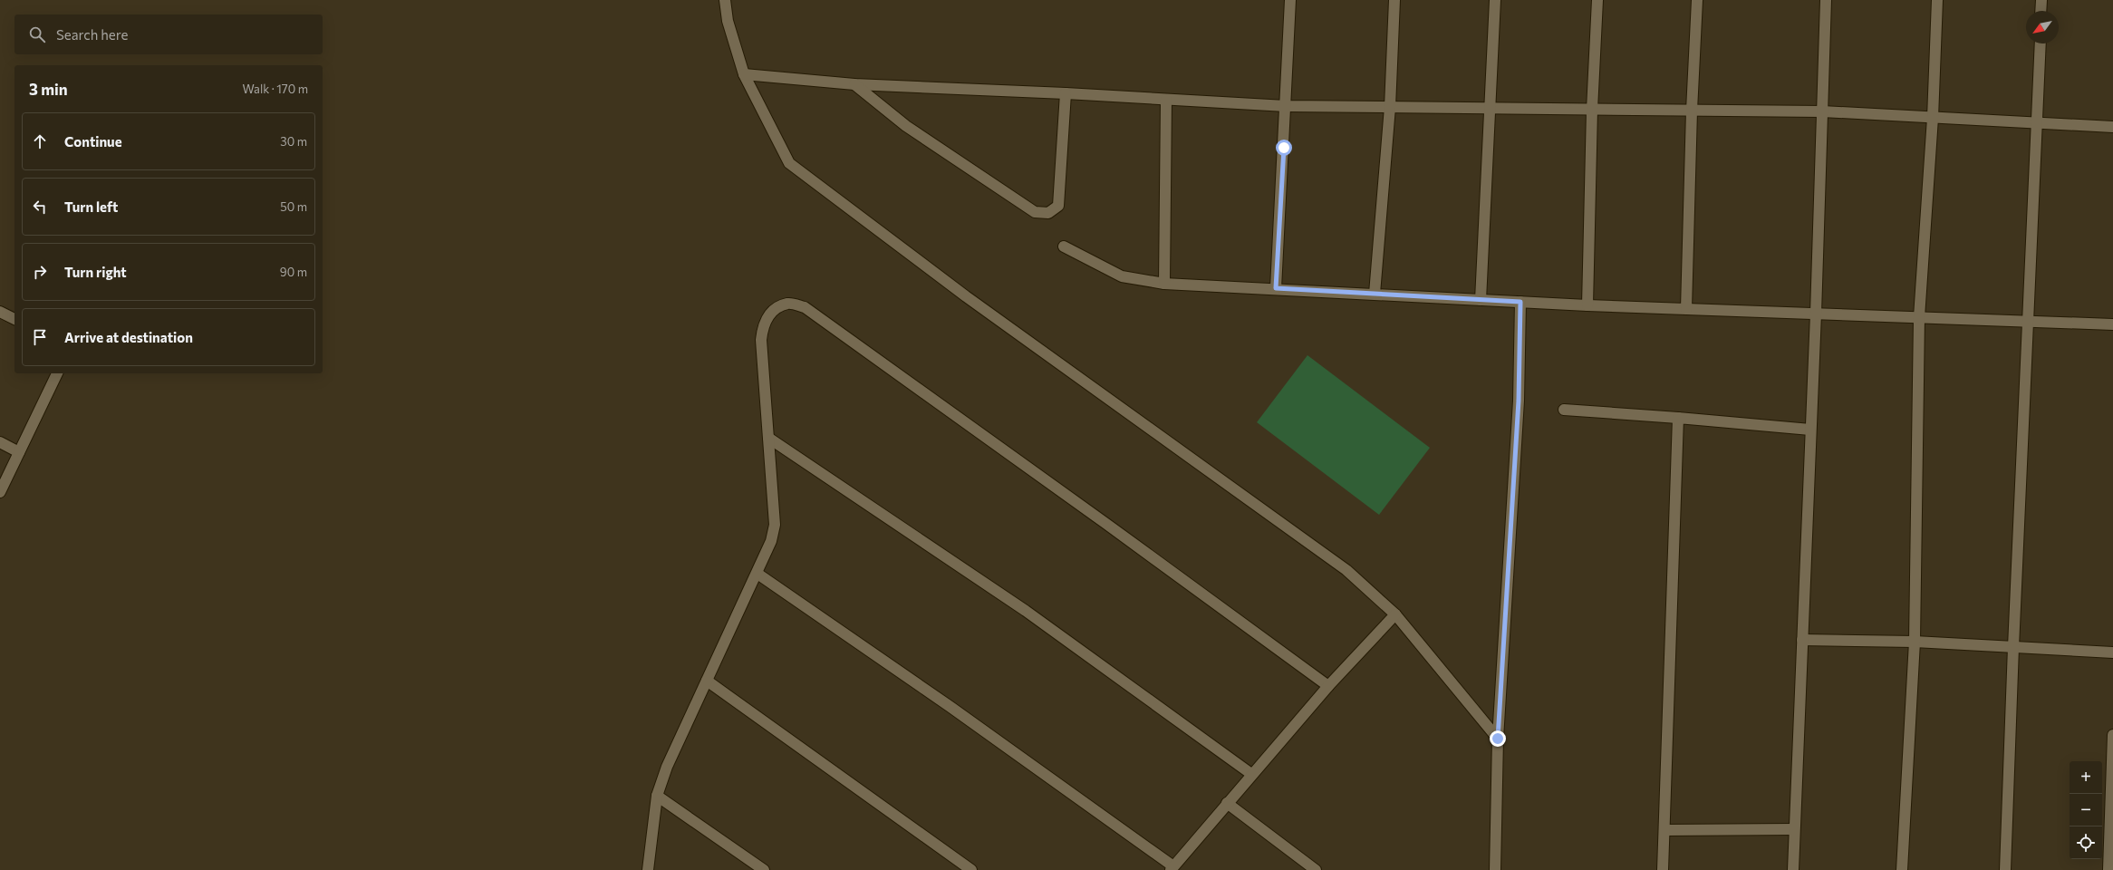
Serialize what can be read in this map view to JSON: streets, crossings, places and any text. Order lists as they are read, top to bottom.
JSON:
{
  "north": "bottom left",
  "page": {
    "search": "Search here",
    "heading": ["3 min", "Walk · 170 m"],
    "list": [
      ["Continue", "30 m"],
      ["Turn left", "50 m"],
      ["Turn right", "90 m"],
      "Arrive at destination"
    ],
    "map_buttons": ["+", "−"]
  }
}
